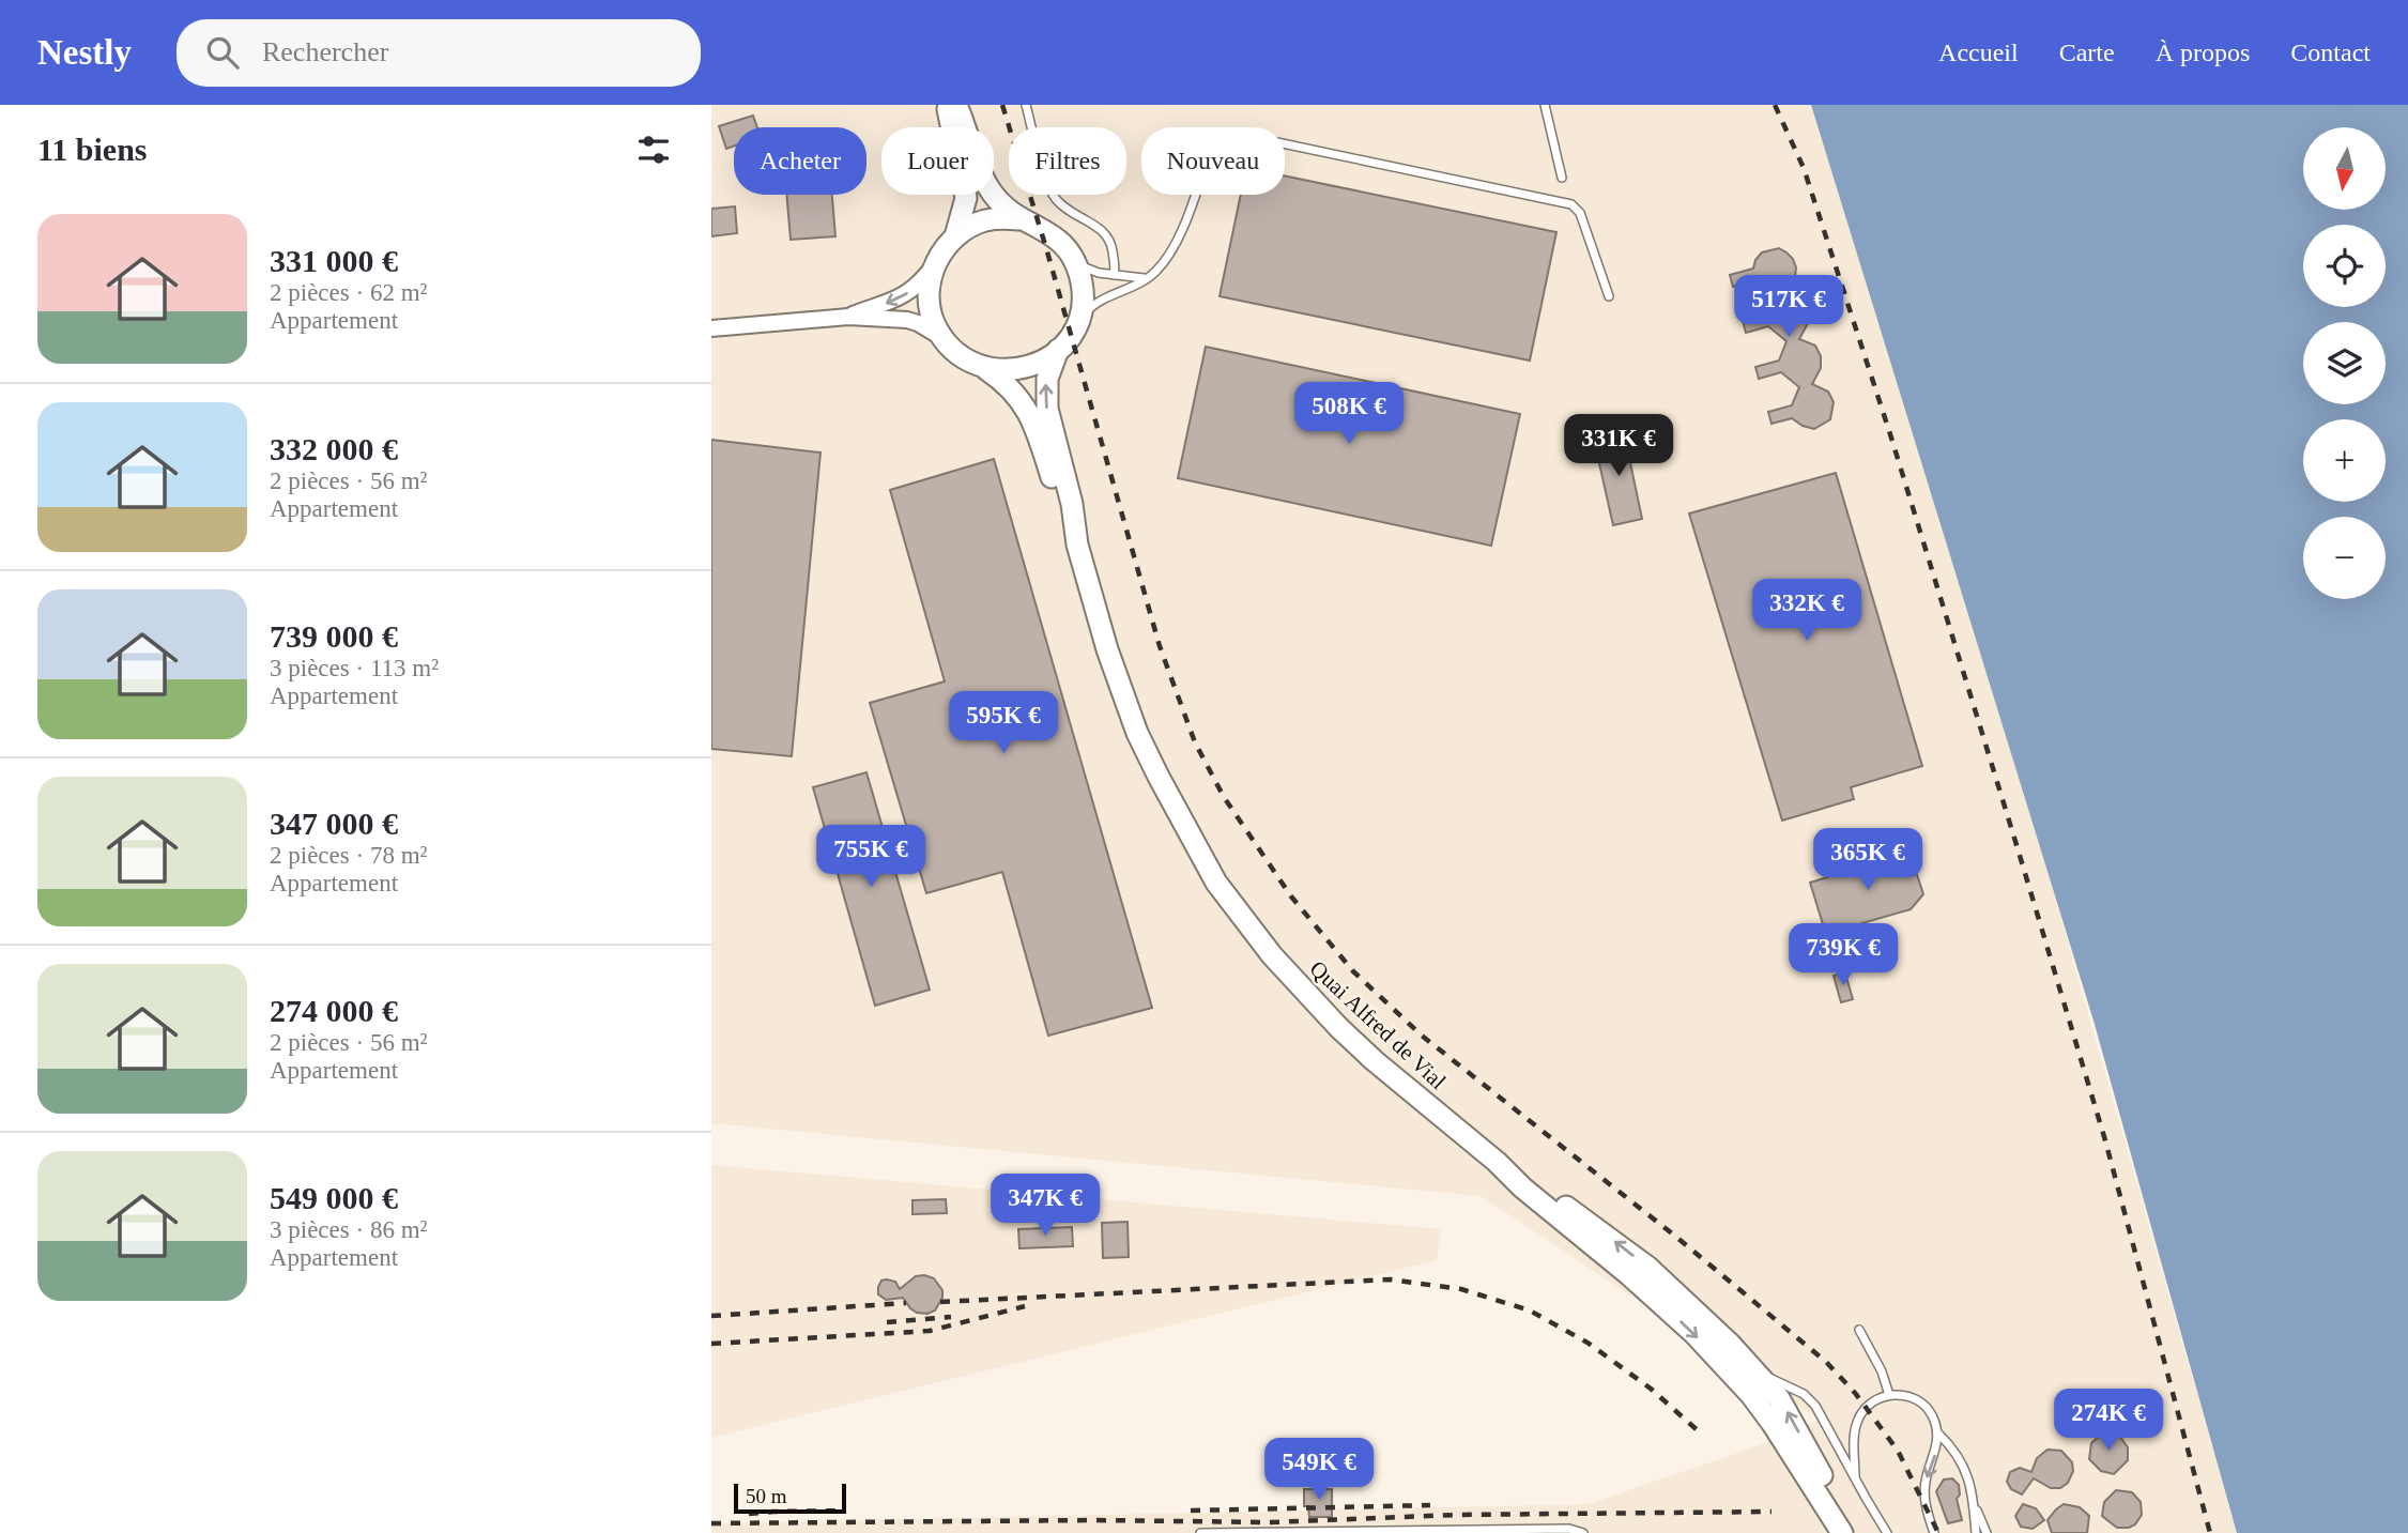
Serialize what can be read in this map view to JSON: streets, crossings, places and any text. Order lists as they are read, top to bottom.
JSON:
{
  "streets": {
    "main road": ["Quai Alfred de Vial"]
  },
  "scale_bar": "50 m",
  "north": "bottom",
  "page": {
    "header": "Nestly",
    "search": "Rechercher",
    "nav": [
      "Accueil",
      "Carte",
      "À propos",
      "Contact"
    ],
    "heading": "11 biens",
    "map_buttons": ["+", "−"],
    "chip": [
      "Acheter",
      "Louer",
      "Filtres",
      "Nouveau"
    ],
    "list": [
      {
        "name": "331 000 €",
        "note": "2 pièces · 62 m² · Appartement"
      },
      {
        "name": "332 000 €",
        "note": "2 pièces · 56 m² · Appartement"
      },
      {
        "name": "739 000 €",
        "note": "3 pièces · 113 m² · Appartement"
      },
      {
        "name": "347 000 €",
        "note": "2 pièces · 78 m² · Appartement"
      },
      {
        "name": "274 000 €",
        "note": "2 pièces · 56 m² · Appartement"
      },
      {
        "name": "549 000 €",
        "note": "3 pièces · 86 m² · Appartement"
      }
    ],
    "price": [
      "517K €",
      "508K €",
      "331K €",
      "332K €",
      "595K €",
      "755K €",
      "365K €",
      "739K €",
      "347K €",
      "274K €",
      "549K €"
    ],
    "scale": "50 m"
  }
}
